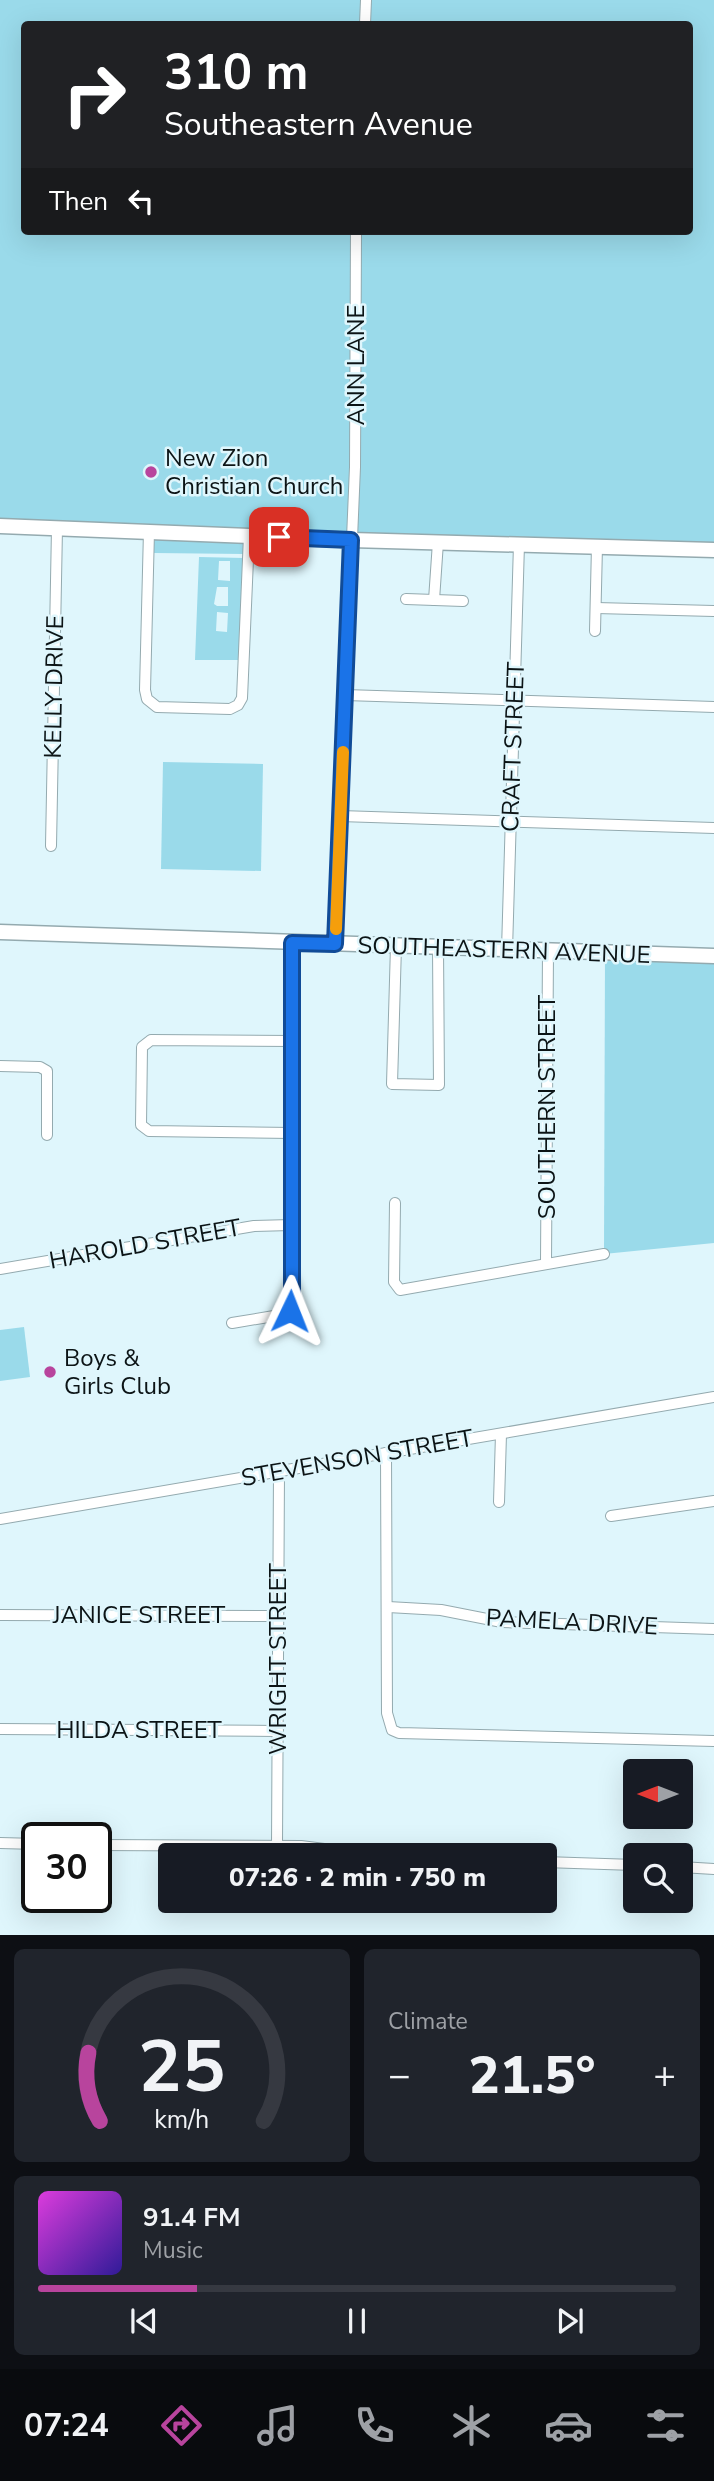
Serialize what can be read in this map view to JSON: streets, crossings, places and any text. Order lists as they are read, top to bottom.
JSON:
{
  "streets": {
    "main road": ["SOUTHEASTERN AVENUE"],
    "street": [
      "ANN LANE",
      "KELLY DRIVE",
      "CRAFT STREET",
      "SOUTHERN STREET",
      "HAROLD STREET",
      "STEVENSON STREET",
      "JANICE STREET",
      "PAMELA DRIVE",
      "WRIGHT STREET",
      "HILDA STREET"
    ]
  },
  "crossings": [
    ["ANN LANE", "SOUTHEASTERN AVENUE"],
    ["CRAFT STREET", "SOUTHEASTERN AVENUE"],
    ["SOUTHEASTERN AVENUE", "SOUTHERN STREET"],
    ["STEVENSON STREET", "WRIGHT STREET"],
    ["JANICE STREET", "WRIGHT STREET"],
    ["WRIGHT STREET", "HILDA STREET"]
  ],
  "places": ["New Zion Christian Church", "Boys & Girls Club"],
  "north": "left",
  "page": {
    "turn": ["310 m", "Southeastern Avenue"],
    "then": "Then",
    "limit": "30",
    "trip": "07:26 · 2 min · 750 m",
    "tile": "Climate",
    "heat": ["−", "21.5°", "+"],
    "song": ["91.4 FM", "Music"],
    "tabs": "07:24",
    "gauge": ["25", "km/h"]
  }
}
